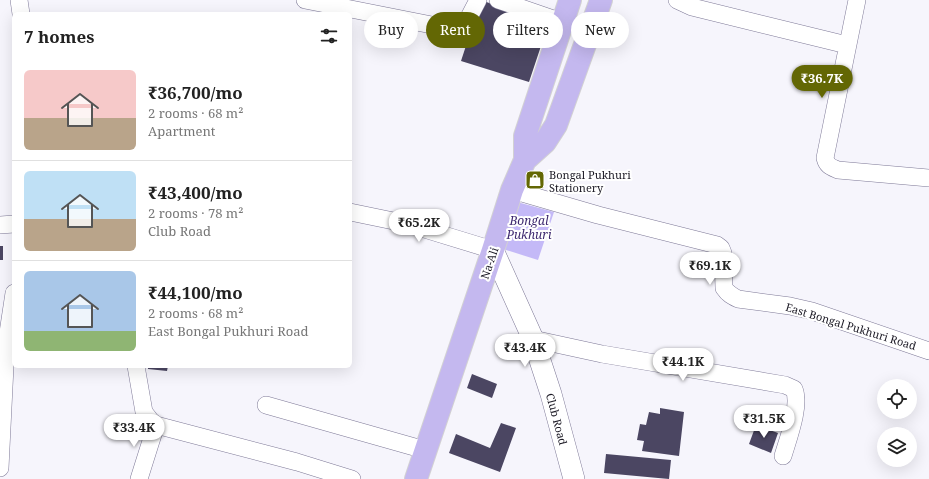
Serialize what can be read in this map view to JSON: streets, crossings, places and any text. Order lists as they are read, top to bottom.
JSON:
{
  "streets": {
    "main road": ["Na-Ali"],
    "street": ["East Bongal Pukhuri Road", "Club Road"]
  },
  "crossings": [
    ["Na-Ali", "East Bongal Pukhuri Road"],
    ["Na-Ali", "Club Road"]
  ],
  "water": ["Bongal Pukhuri"],
  "places": {
    "shop": ["Bongal Pukhuri Stationery"]
  },
  "page": {
    "chip": [
      "Buy",
      "Rent",
      "Filters",
      "New"
    ],
    "heading": "7 homes",
    "list": [
      {
        "name": "₹36,700/mo",
        "note": "2 rooms · 68 m² · Apartment"
      },
      {
        "name": "₹43,400/mo",
        "note": "2 rooms · 78 m² · Club Road"
      },
      {
        "name": "₹44,100/mo",
        "note": "2 rooms · 68 m² · East Bongal Pukhuri Road"
      }
    ],
    "price": [
      "₹36.7K",
      "₹65.2K",
      "₹69.1K",
      "₹43.4K",
      "₹44.1K",
      "₹31.5K",
      "₹33.4K"
    ]
  }
}
